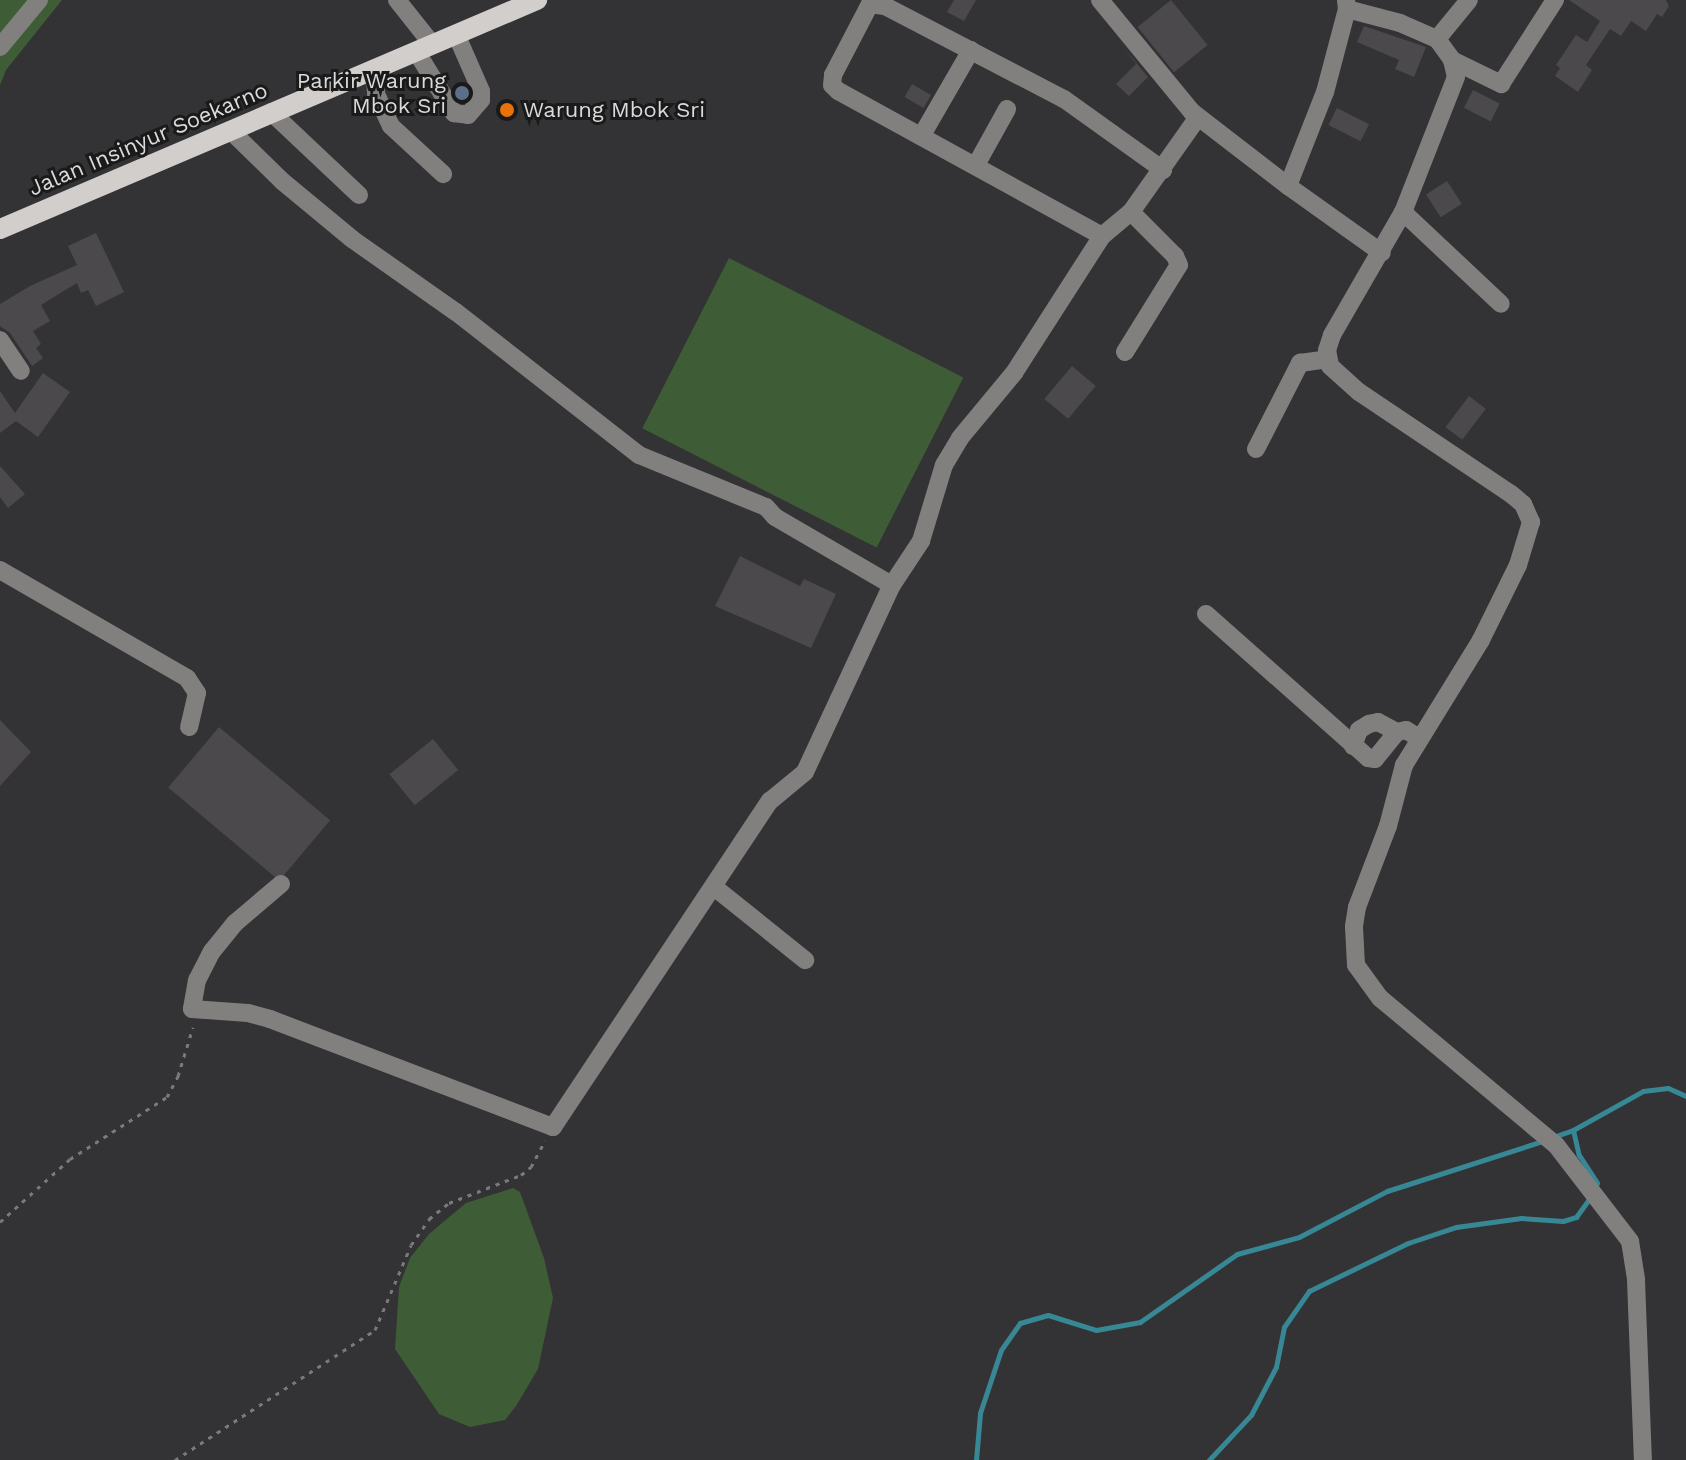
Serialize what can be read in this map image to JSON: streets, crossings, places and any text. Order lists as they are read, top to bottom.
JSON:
{
  "streets": {
    "main road": ["Jalan Insinyur Soekarno"]
  },
  "places": ["Parkir Warung Mbok Sri", "Warung Mbok Sri"]
}
